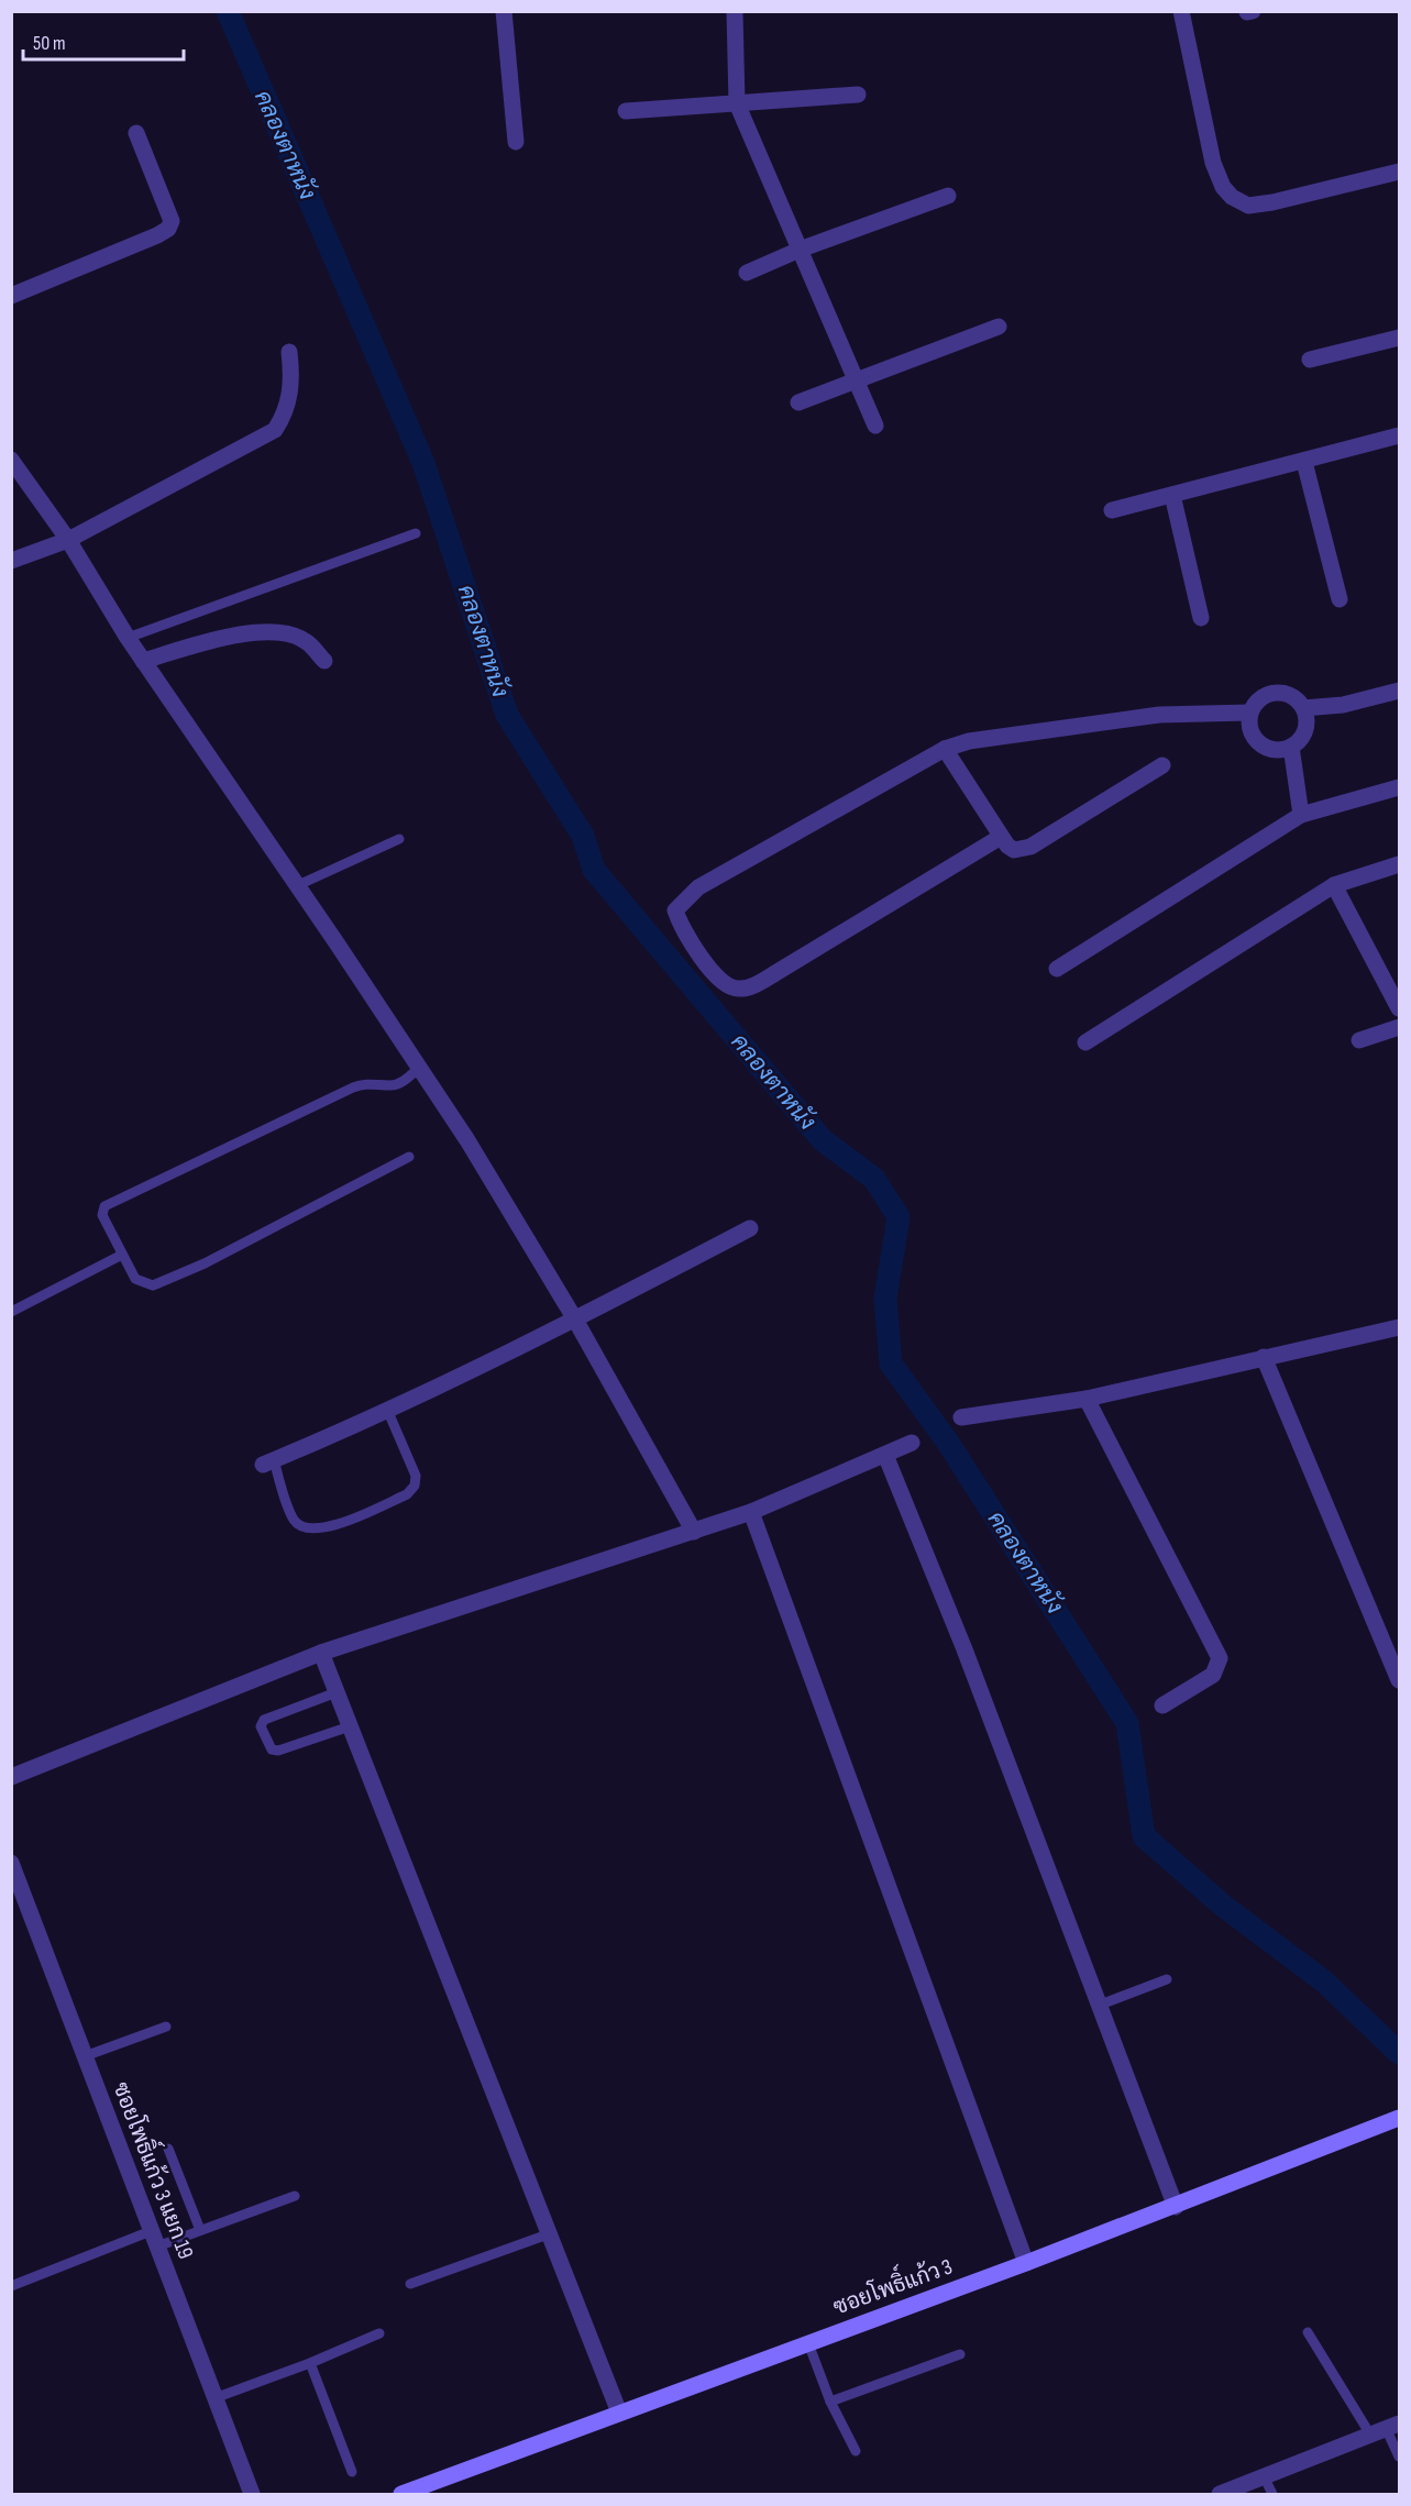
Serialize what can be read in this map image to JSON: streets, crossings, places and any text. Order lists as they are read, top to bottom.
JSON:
{
  "streets": {
    "street": ["ซอยโพธิ์แก้ว 3 แยก 19", "ซอยโพธิ์แก้ว 3"]
  },
  "water": ["คลองตาหนัง"],
  "scale_bar": "50 m"
}
